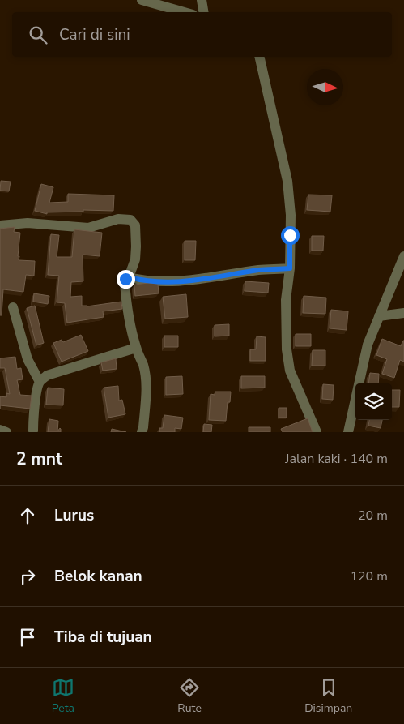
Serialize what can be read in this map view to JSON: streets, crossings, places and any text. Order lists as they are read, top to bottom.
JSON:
{
  "north": "right",
  "page": {
    "search": "Cari di sini",
    "heading": ["2 mnt", "Jalan kaki · 140 m"],
    "list": [
      ["Lurus", "20 m"],
      ["Belok kanan", "120 m"],
      "Tiba di tujuan"
    ],
    "nav": ["Peta", "Rute", "Disimpan"]
  }
}
